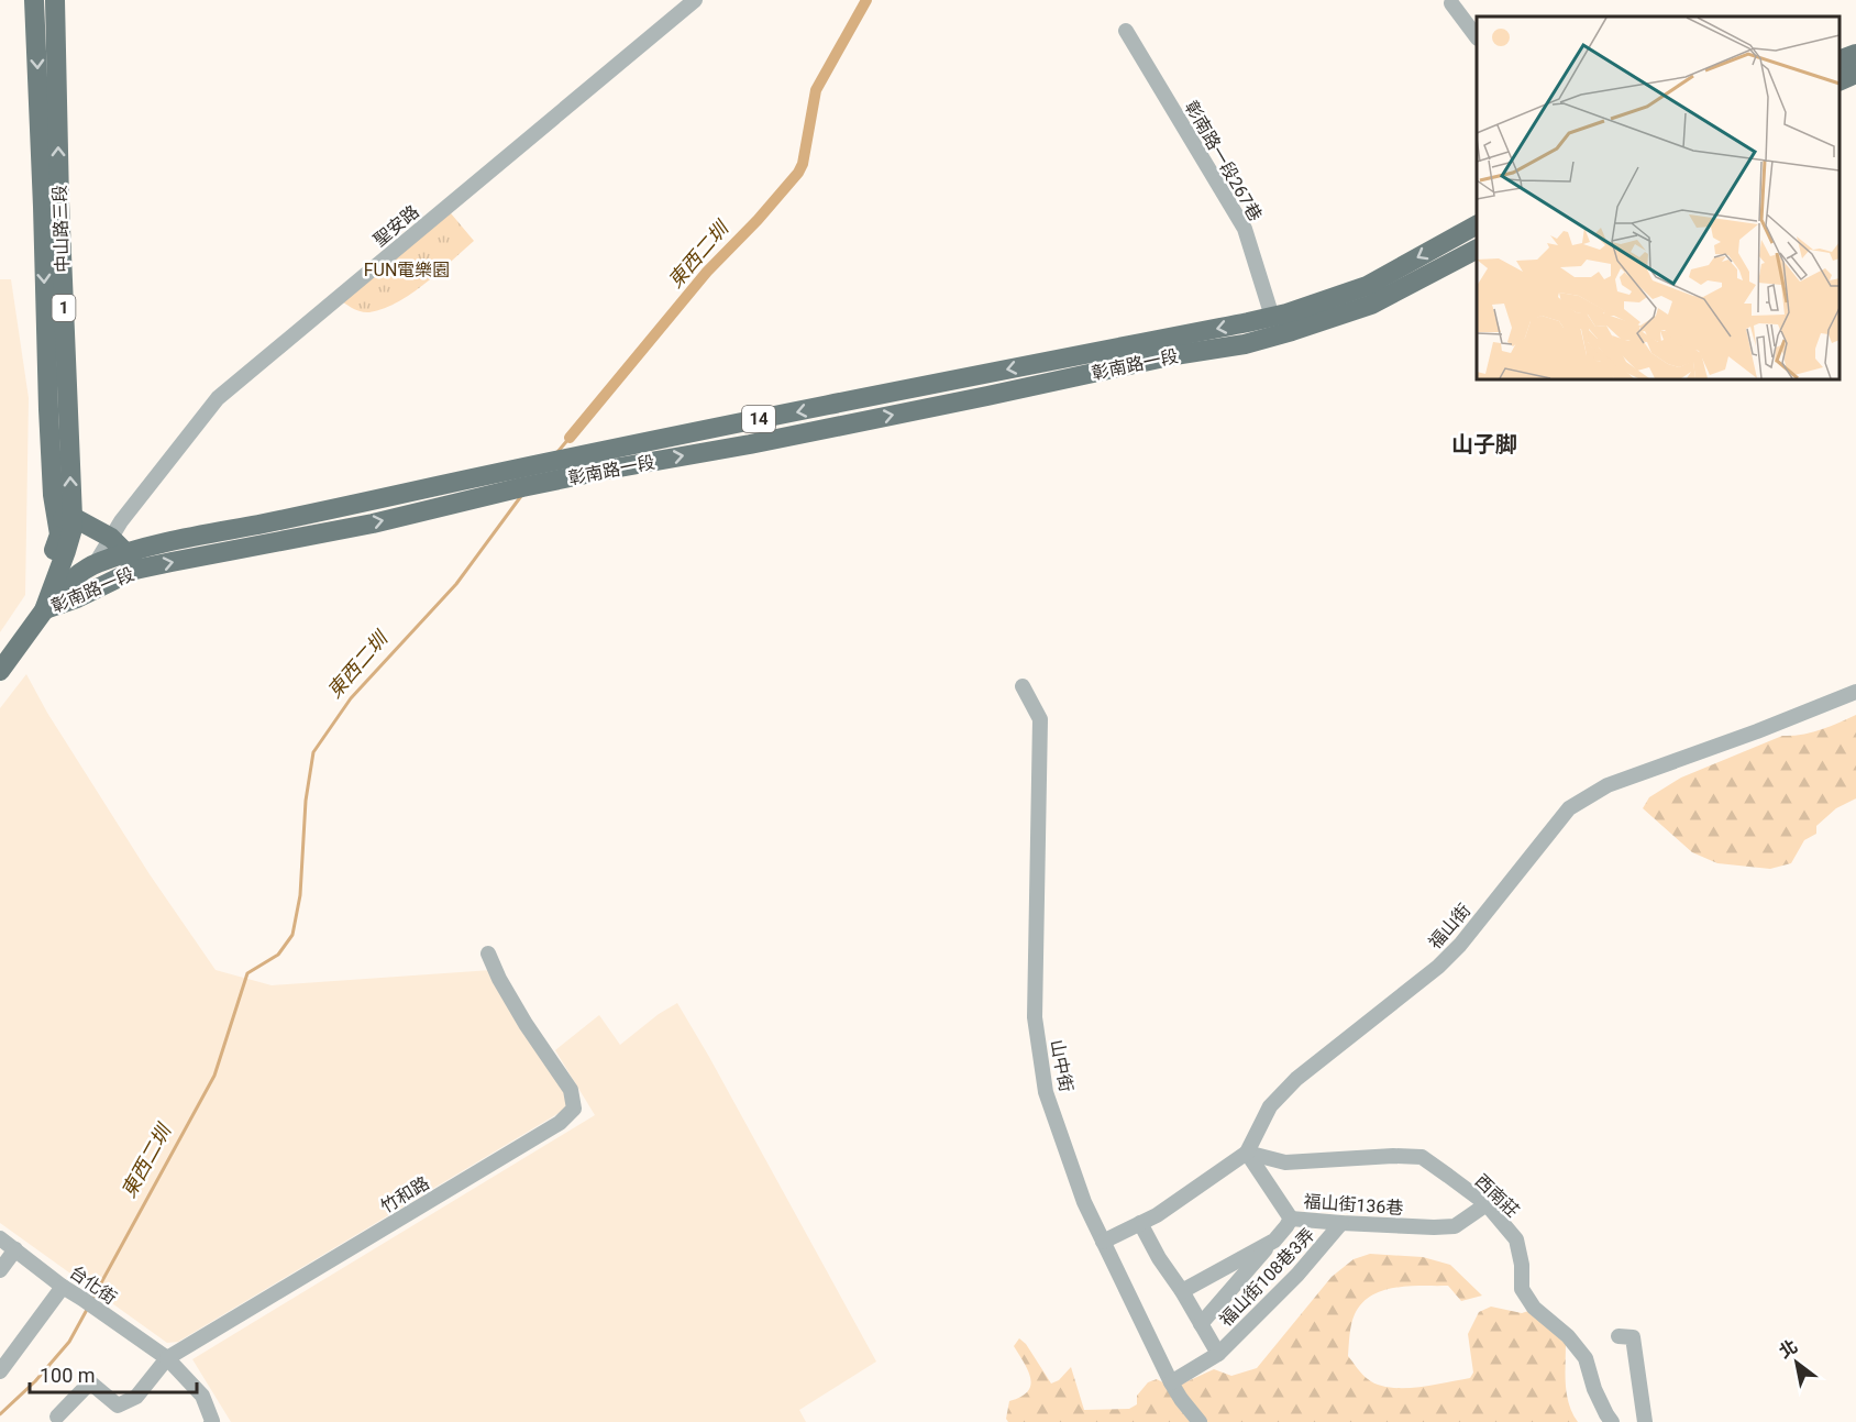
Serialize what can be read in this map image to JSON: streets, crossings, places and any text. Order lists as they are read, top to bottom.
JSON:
{
  "streets": {
    "main road": [
      "中山路三段",
      "1",
      "彰南路一段",
      "14"
    ],
    "street": [
      "彰南路一段267巷",
      "聖安路",
      "福山街",
      "山中街",
      "竹和路",
      "西南莊",
      "福山街136巷",
      "福山街108巷3弄",
      "台化街"
    ]
  },
  "crossings": [
    ["彰南路一段267巷", "彰南路一段"],
    ["聖安路", "彰南路一段"],
    ["中山路三段", "彰南路一段"],
    ["福山街", "山中街"],
    ["福山街", "西南莊"],
    ["福山街", "福山街136巷"],
    ["山中街", "福山街108巷3弄"],
    ["竹和路", "台化街"],
    ["西南莊", "福山街136巷"],
    ["福山街136巷", "福山街108巷3弄"]
  ],
  "districts": ["山子脚"],
  "water": ["東西二圳"],
  "parks": ["FUN電樂園"],
  "scale_bar": "100 m",
  "north": "top left"
}
